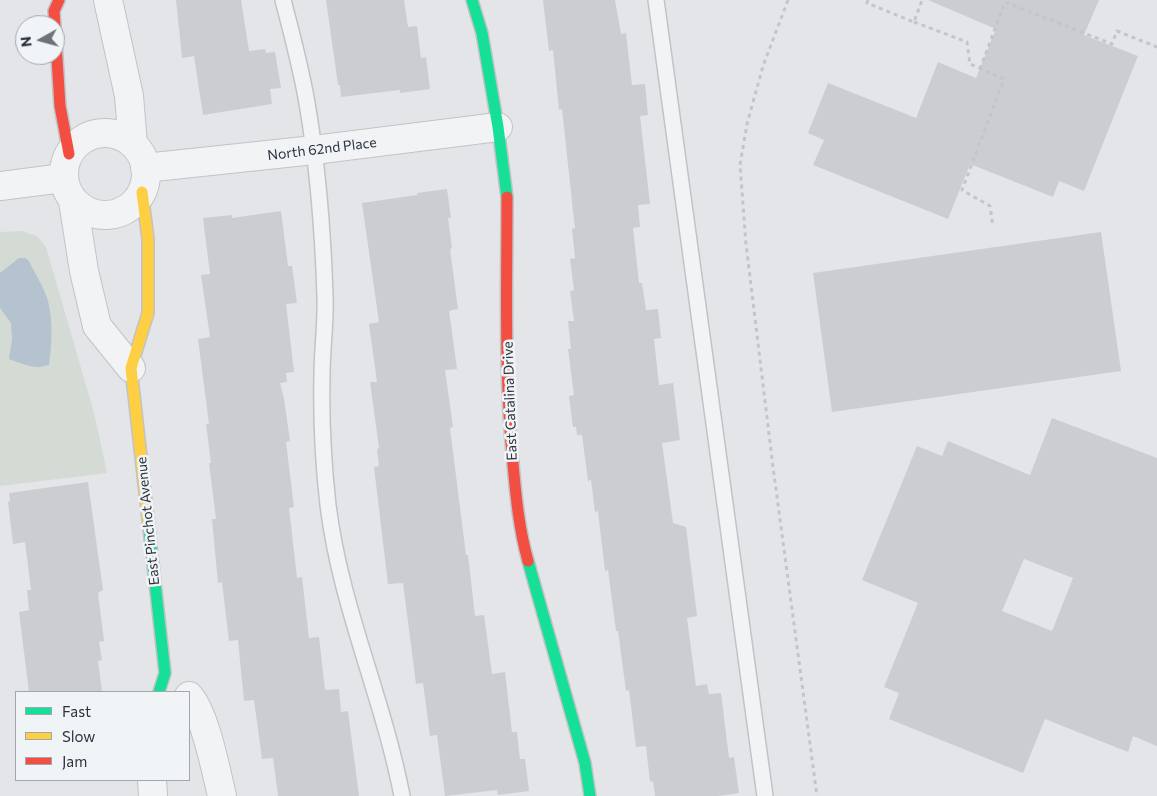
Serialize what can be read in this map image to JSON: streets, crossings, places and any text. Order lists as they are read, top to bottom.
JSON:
{
  "streets": {
    "street": ["North 62nd Place", "East Catalina Drive", "East Pinchot Avenue"]
  },
  "crossings": [
    ["North 62nd Place", "East Catalina Drive"],
    ["North 62nd Place", "East Pinchot Avenue"]
  ],
  "legend": ["Fast", "Slow", "Jam"],
  "north": "left"
}
